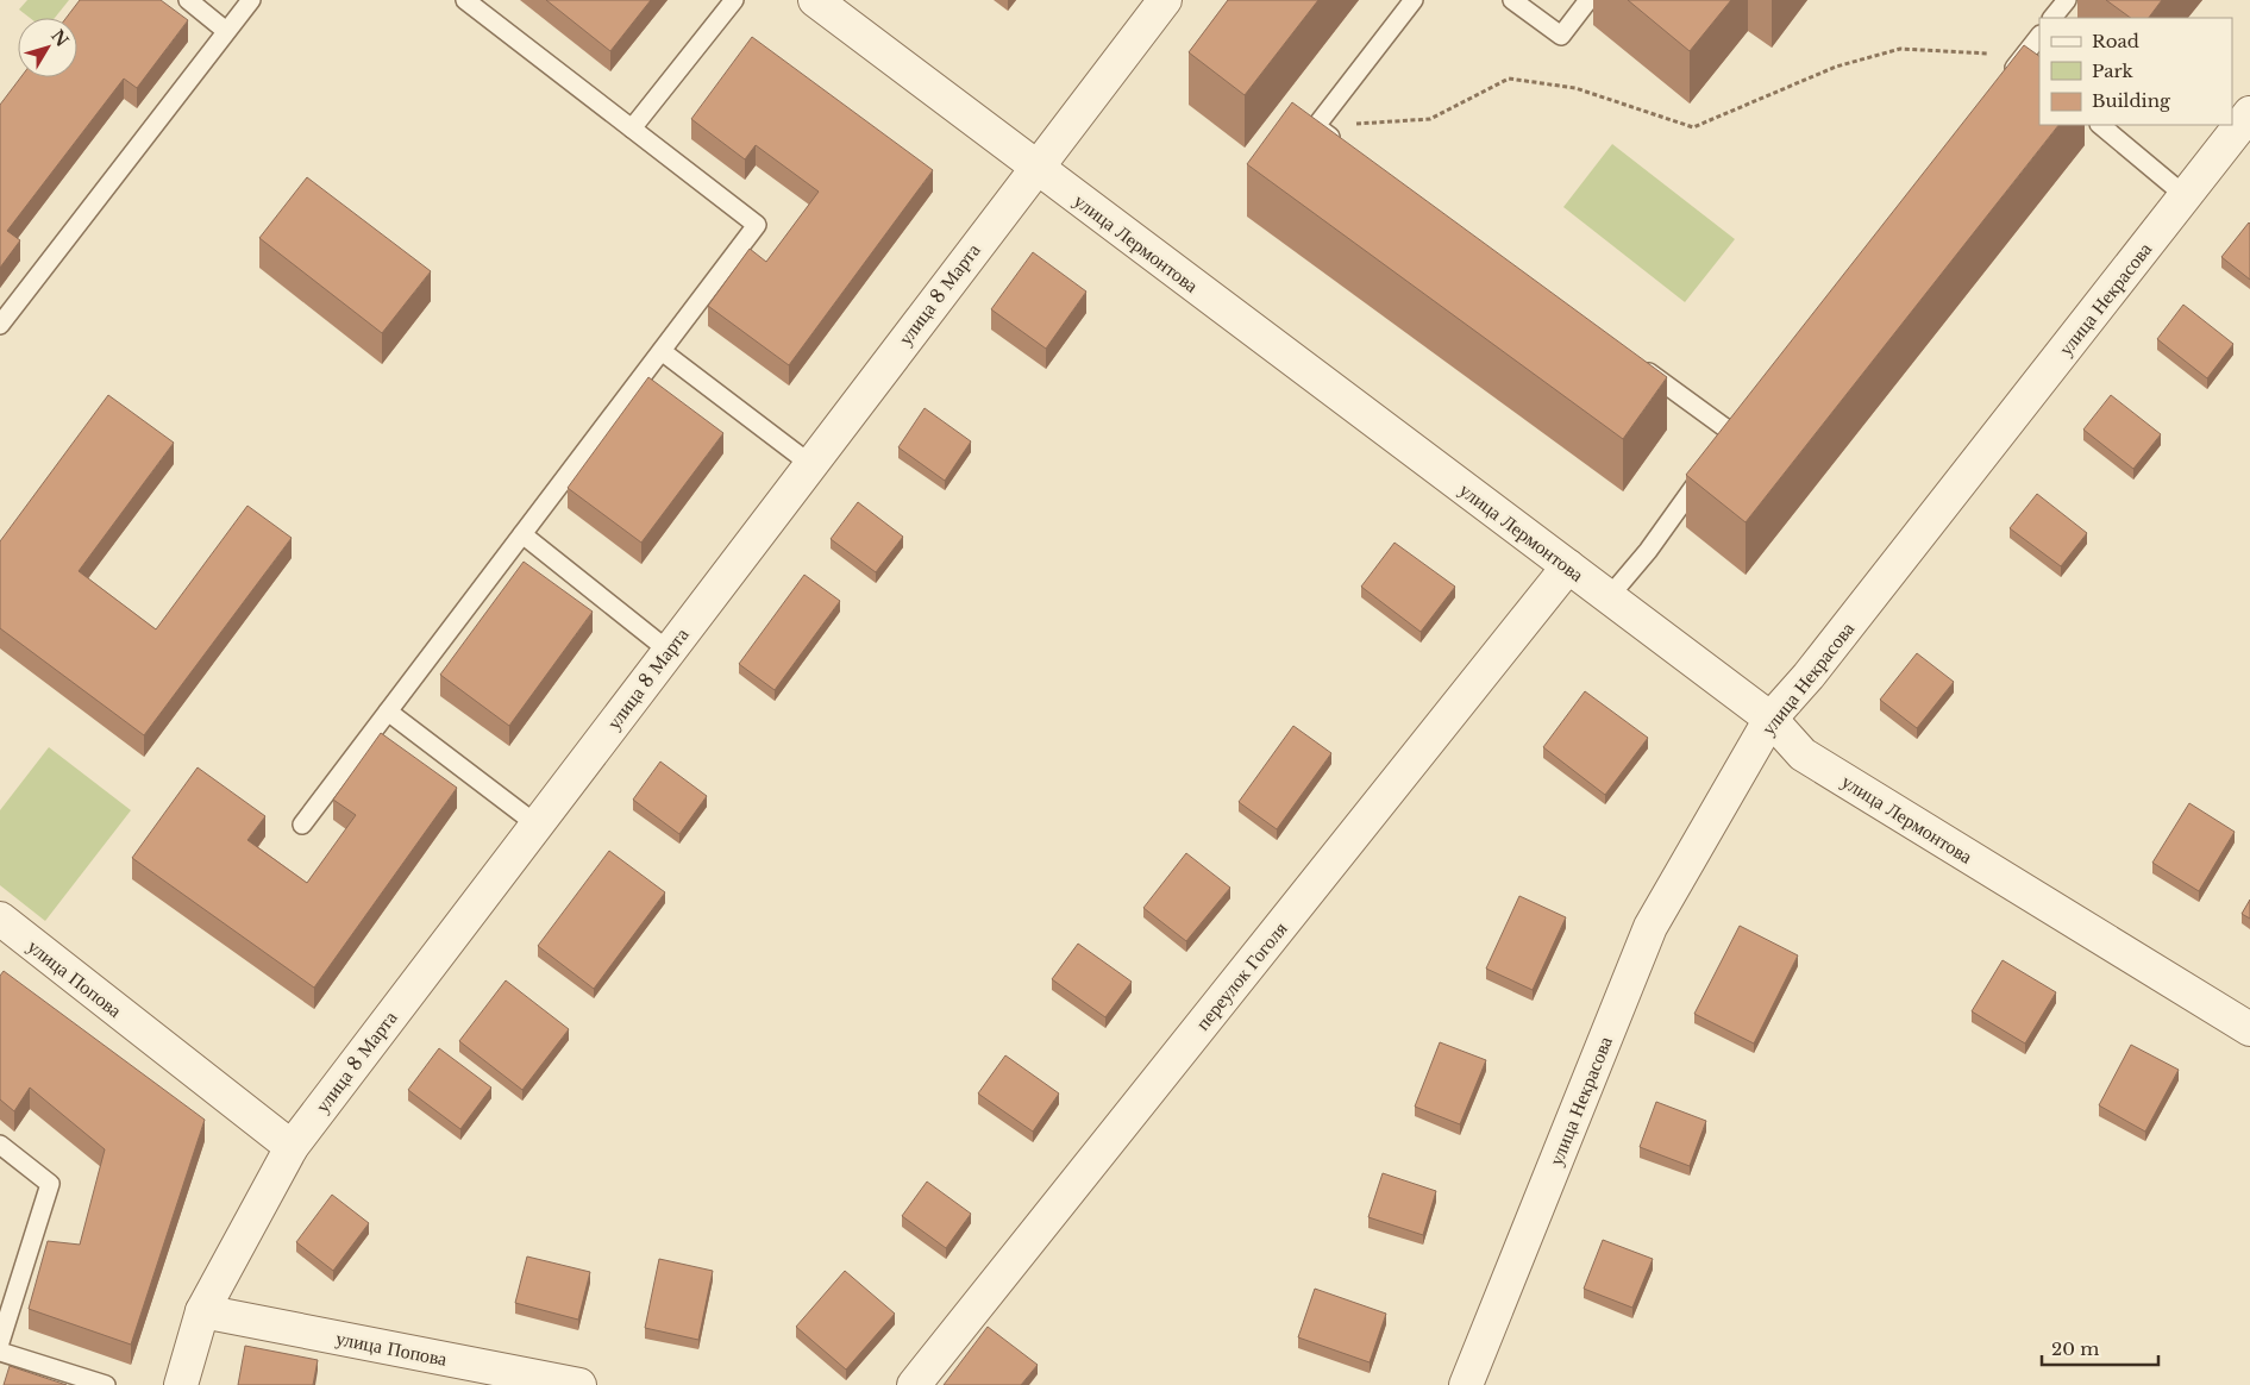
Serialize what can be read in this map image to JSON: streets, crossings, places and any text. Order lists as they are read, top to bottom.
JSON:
{
  "streets": {
    "street": [
      "улица Лермонтова",
      "улица 8 Марта",
      "улица Некрасова",
      "переулок Гоголя",
      "улица Попова"
    ]
  },
  "crossings": [
    ["улица Лермонтова", "улица 8 Марта"],
    ["улица Лермонтова", "улица Некрасова"],
    ["улица Лермонтова", "переулок Гоголя"],
    ["улица 8 Марта", "улица Попова"]
  ],
  "legend": ["Road", "Park", "Building"],
  "scale_bar": "20 m",
  "north": "top right"
}
